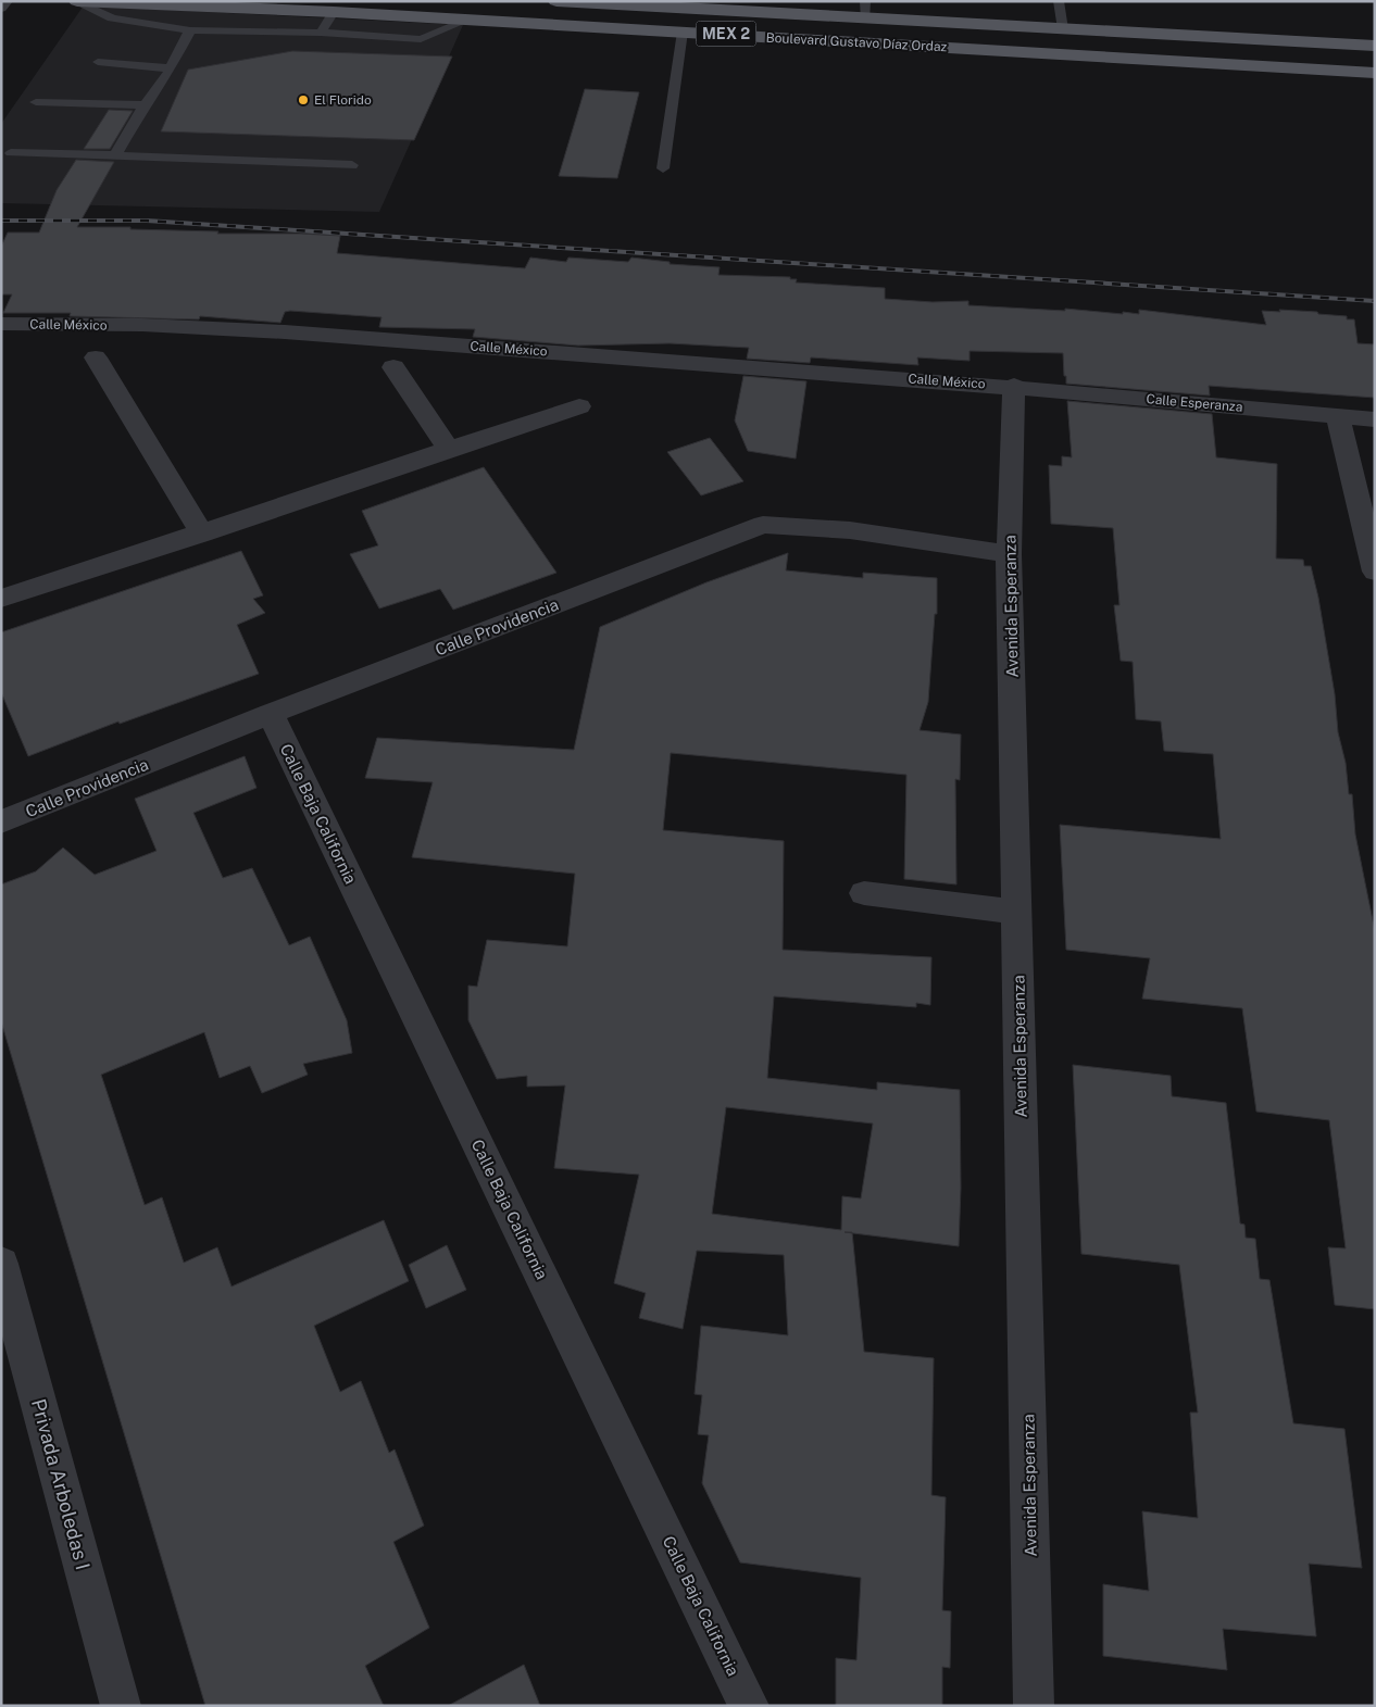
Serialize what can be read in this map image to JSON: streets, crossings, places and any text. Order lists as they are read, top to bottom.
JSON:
{
  "streets": {
    "main road": ["MEX 2", "Boulevard Gustavo Díaz Ordaz"],
    "street": [
      "Calle México",
      "Calle Esperanza",
      "Avenida Esperanza",
      "Calle Providencia",
      "Calle Baja California",
      "Privada Arboledas I"
    ]
  },
  "crossings": [
    ["Calle México", "Calle Esperanza"],
    ["Calle México", "Avenida Esperanza"],
    ["Calle Esperanza", "Avenida Esperanza"],
    ["Avenida Esperanza", "Calle Providencia"],
    ["Calle Providencia", "Calle Baja California"]
  ],
  "places": ["El Florido"]
}
